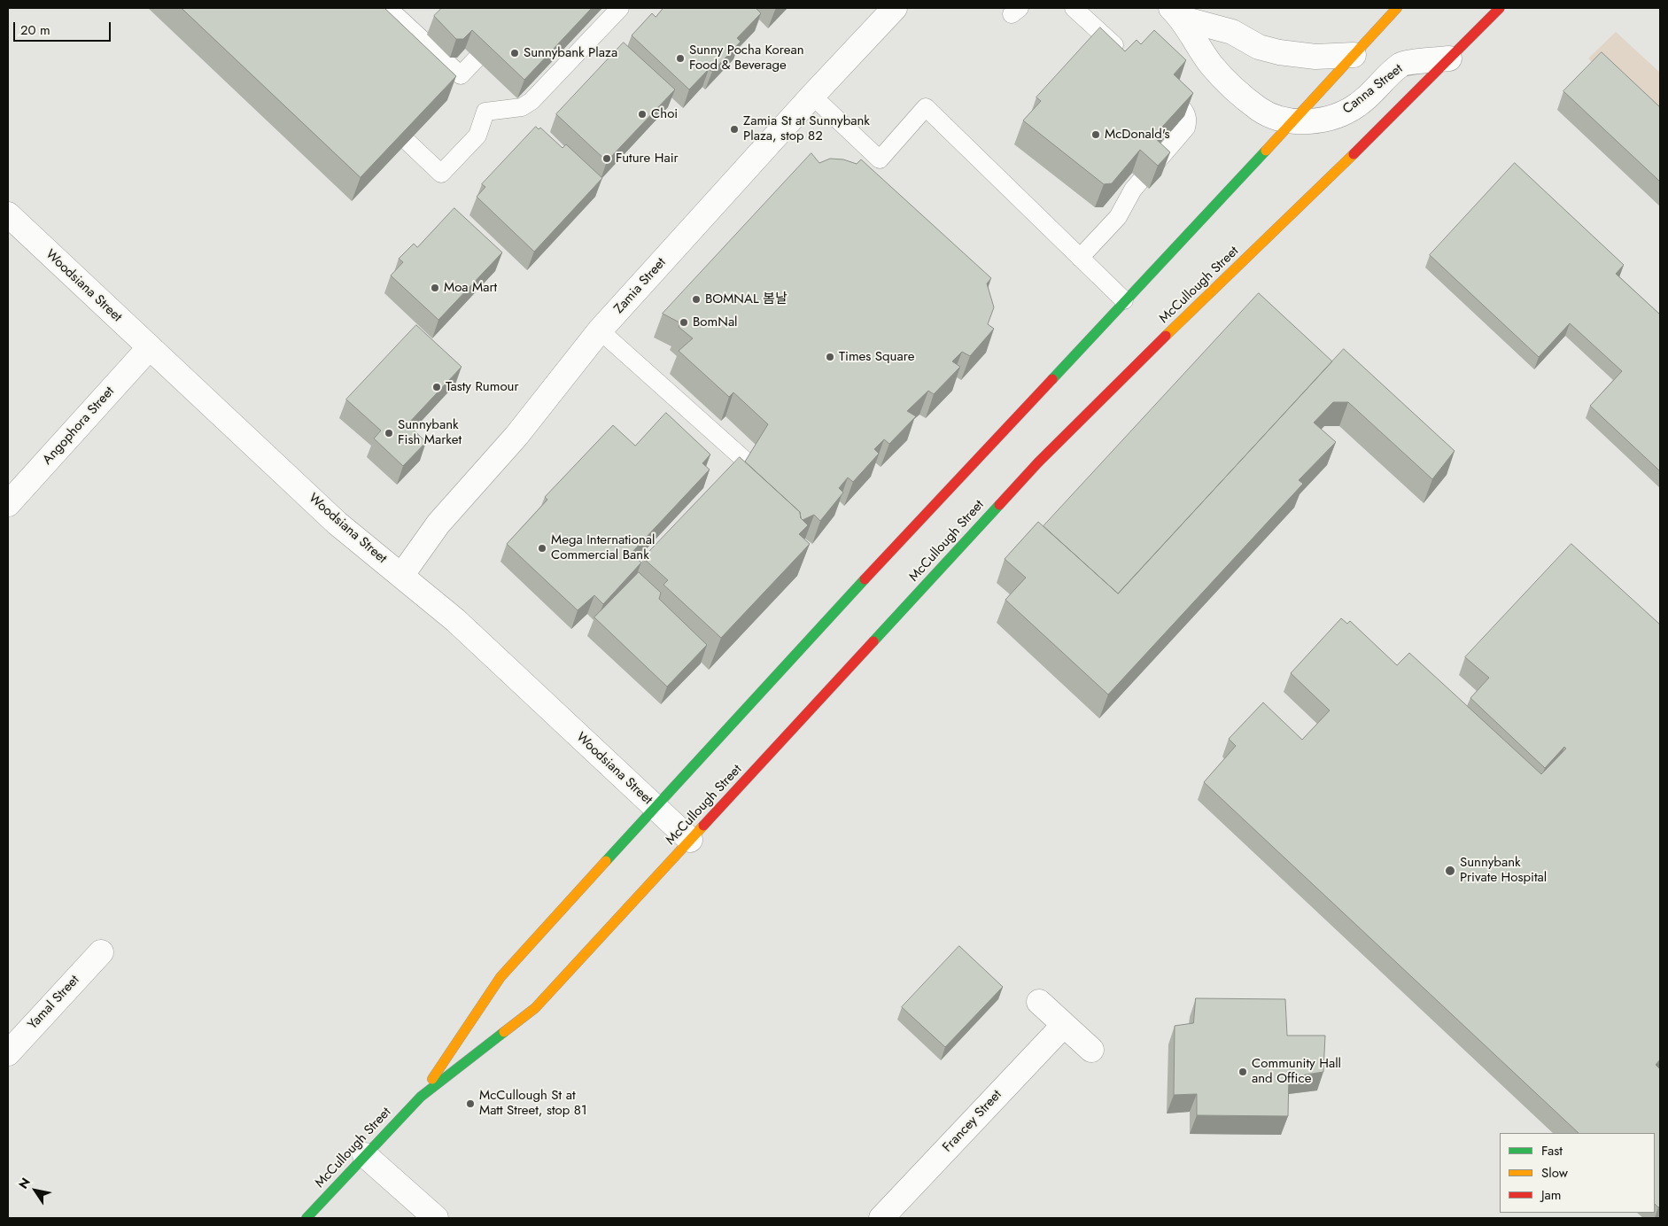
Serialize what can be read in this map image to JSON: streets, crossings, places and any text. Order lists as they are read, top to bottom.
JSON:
{
  "streets": {
    "main road": ["McCullough Street"],
    "street": [
      "Canna Street",
      "Woodsiana Street",
      "Zamia Street",
      "Angophora Street",
      "Yamal Street",
      "Francey Street"
    ]
  },
  "crossings": [
    ["Canna Street", "McCullough Street"],
    ["McCullough Street", "Woodsiana Street"],
    ["Woodsiana Street", "Zamia Street"],
    ["Woodsiana Street", "Angophora Street"]
  ],
  "places": [
    "Sunnybank Plaza",
    "Sunny Pocha Korean Food & Beverage",
    "Choi",
    "Zamia St at Sunnybank Plaza, stop 82",
    "McDonald's",
    "Future Hair",
    "Moa Mart",
    "BOMNAL 봄날",
    "BomNal",
    "Times Square",
    "Tasty Rumour",
    "Sunnybank Fish Market",
    "Mega International Commercial Bank",
    "Sunnybank Private Hospital",
    "Community Hall and Office",
    "McCullough St at Matt Street, stop 81"
  ],
  "legend": ["Fast", "Slow", "Jam"],
  "scale_bar": "20 m",
  "north": "top left"
}
